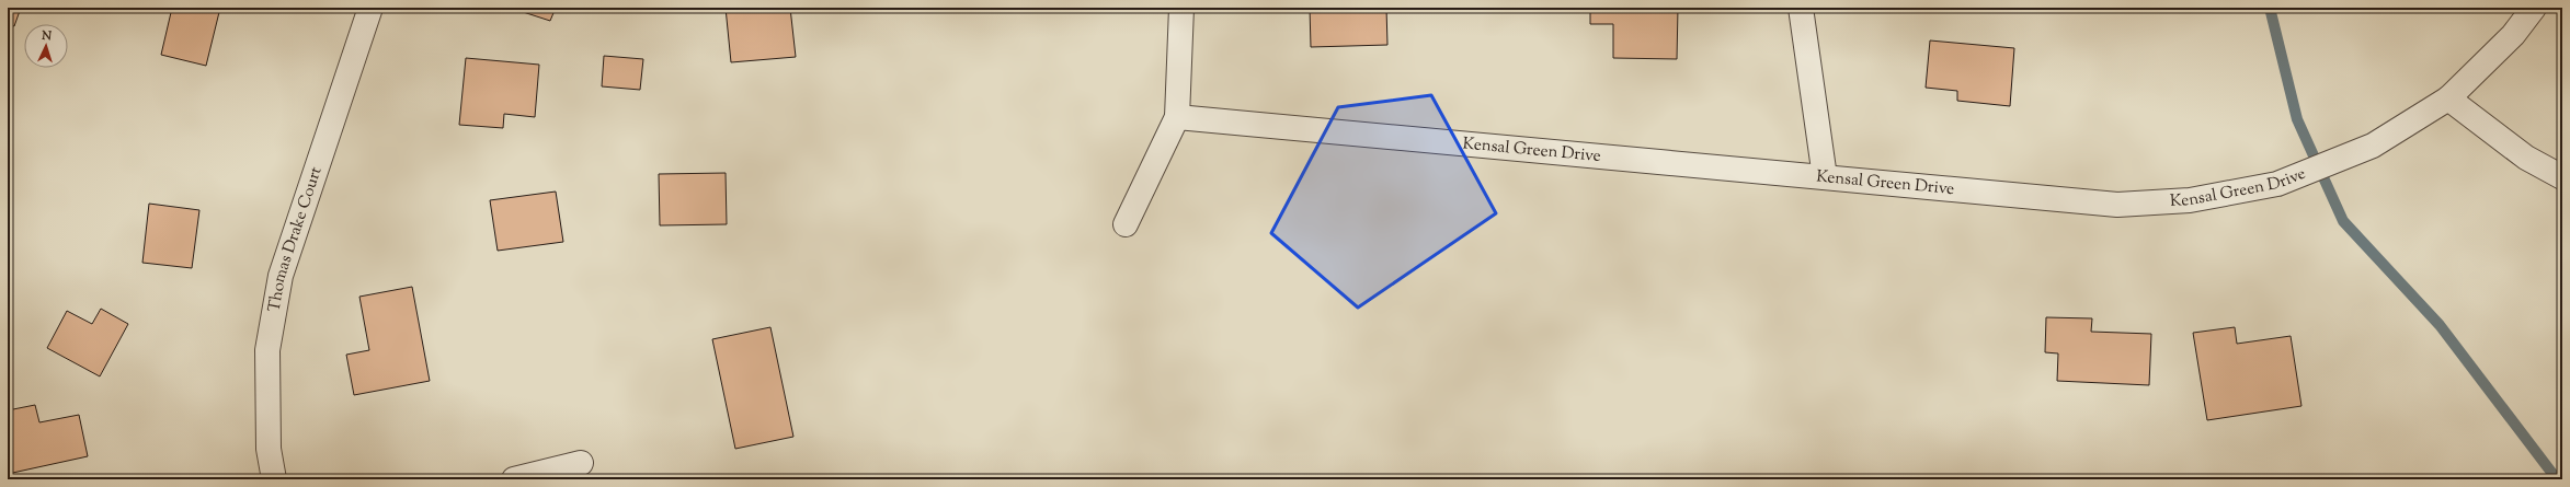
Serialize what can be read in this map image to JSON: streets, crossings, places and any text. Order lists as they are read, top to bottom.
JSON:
{
  "streets": {
    "street": ["Kensal Green Drive", "Thomas Drake Court"]
  },
  "north": "top"
}
